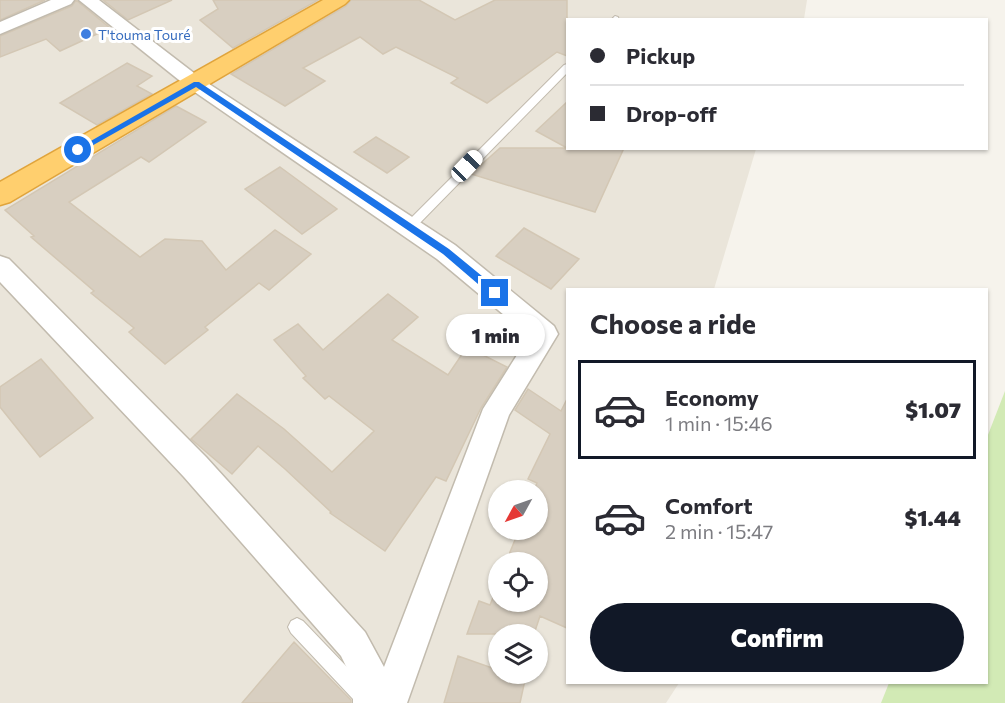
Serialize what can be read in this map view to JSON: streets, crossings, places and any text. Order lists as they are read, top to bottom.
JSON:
{
  "places": ["T'touma Touré"],
  "north": "bottom left",
  "page": {
    "banner": ["Pickup", "Drop-off"],
    "heading": "Choose a ride",
    "bubble": "1 min",
    "list": [
      {
        "name": "Economy",
        "note": "1 min · 15:46",
        "value": "$1.07"
      },
      {
        "name": "Comfort",
        "note": "2 min · 15:47",
        "value": "$1.44"
      }
    ],
    "buttons": "Confirm"
  }
}
